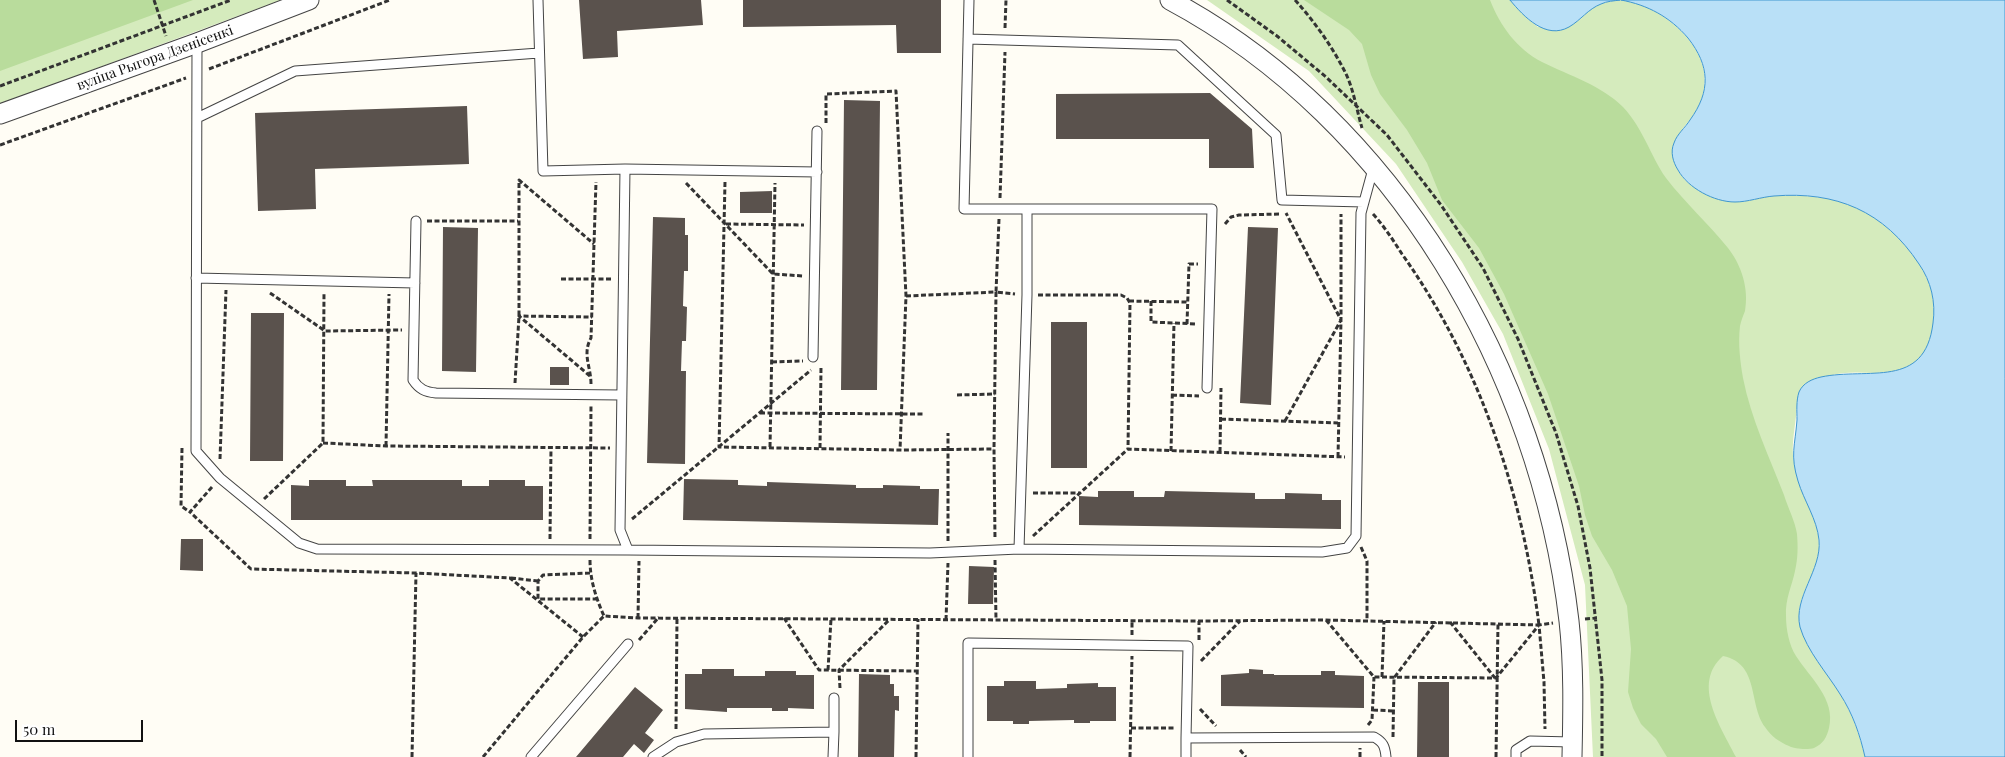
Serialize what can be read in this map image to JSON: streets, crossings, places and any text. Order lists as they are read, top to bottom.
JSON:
{
  "streets": {
    "street": ["вуліца Рыгора Дзенісенкі"]
  },
  "scale_bar": "50 m"
}
